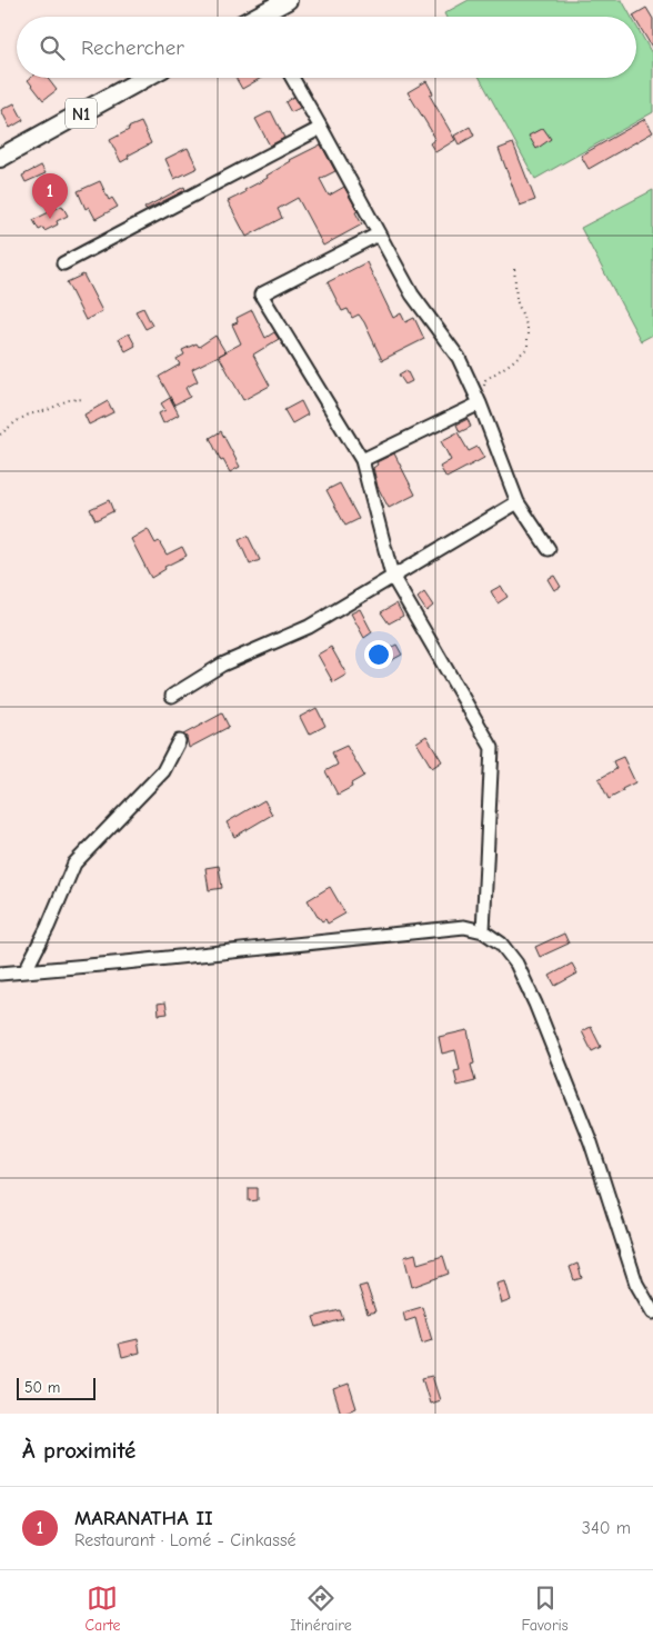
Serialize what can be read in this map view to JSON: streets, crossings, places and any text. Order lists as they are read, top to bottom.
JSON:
{
  "streets": {
    "highway": ["N1"]
  },
  "scale_bar": "50 m",
  "page": {
    "search": "Rechercher",
    "pins": "1",
    "scale": "50 m",
    "heading": "À proximité",
    "list": [
      {
        "mark": "1",
        "name": "MARANATHA II",
        "note": "Restaurant · Lomé - Cinkassé",
        "value": "340 m"
      }
    ],
    "nav": ["Carte", "Itinéraire", "Favoris"]
  }
}
